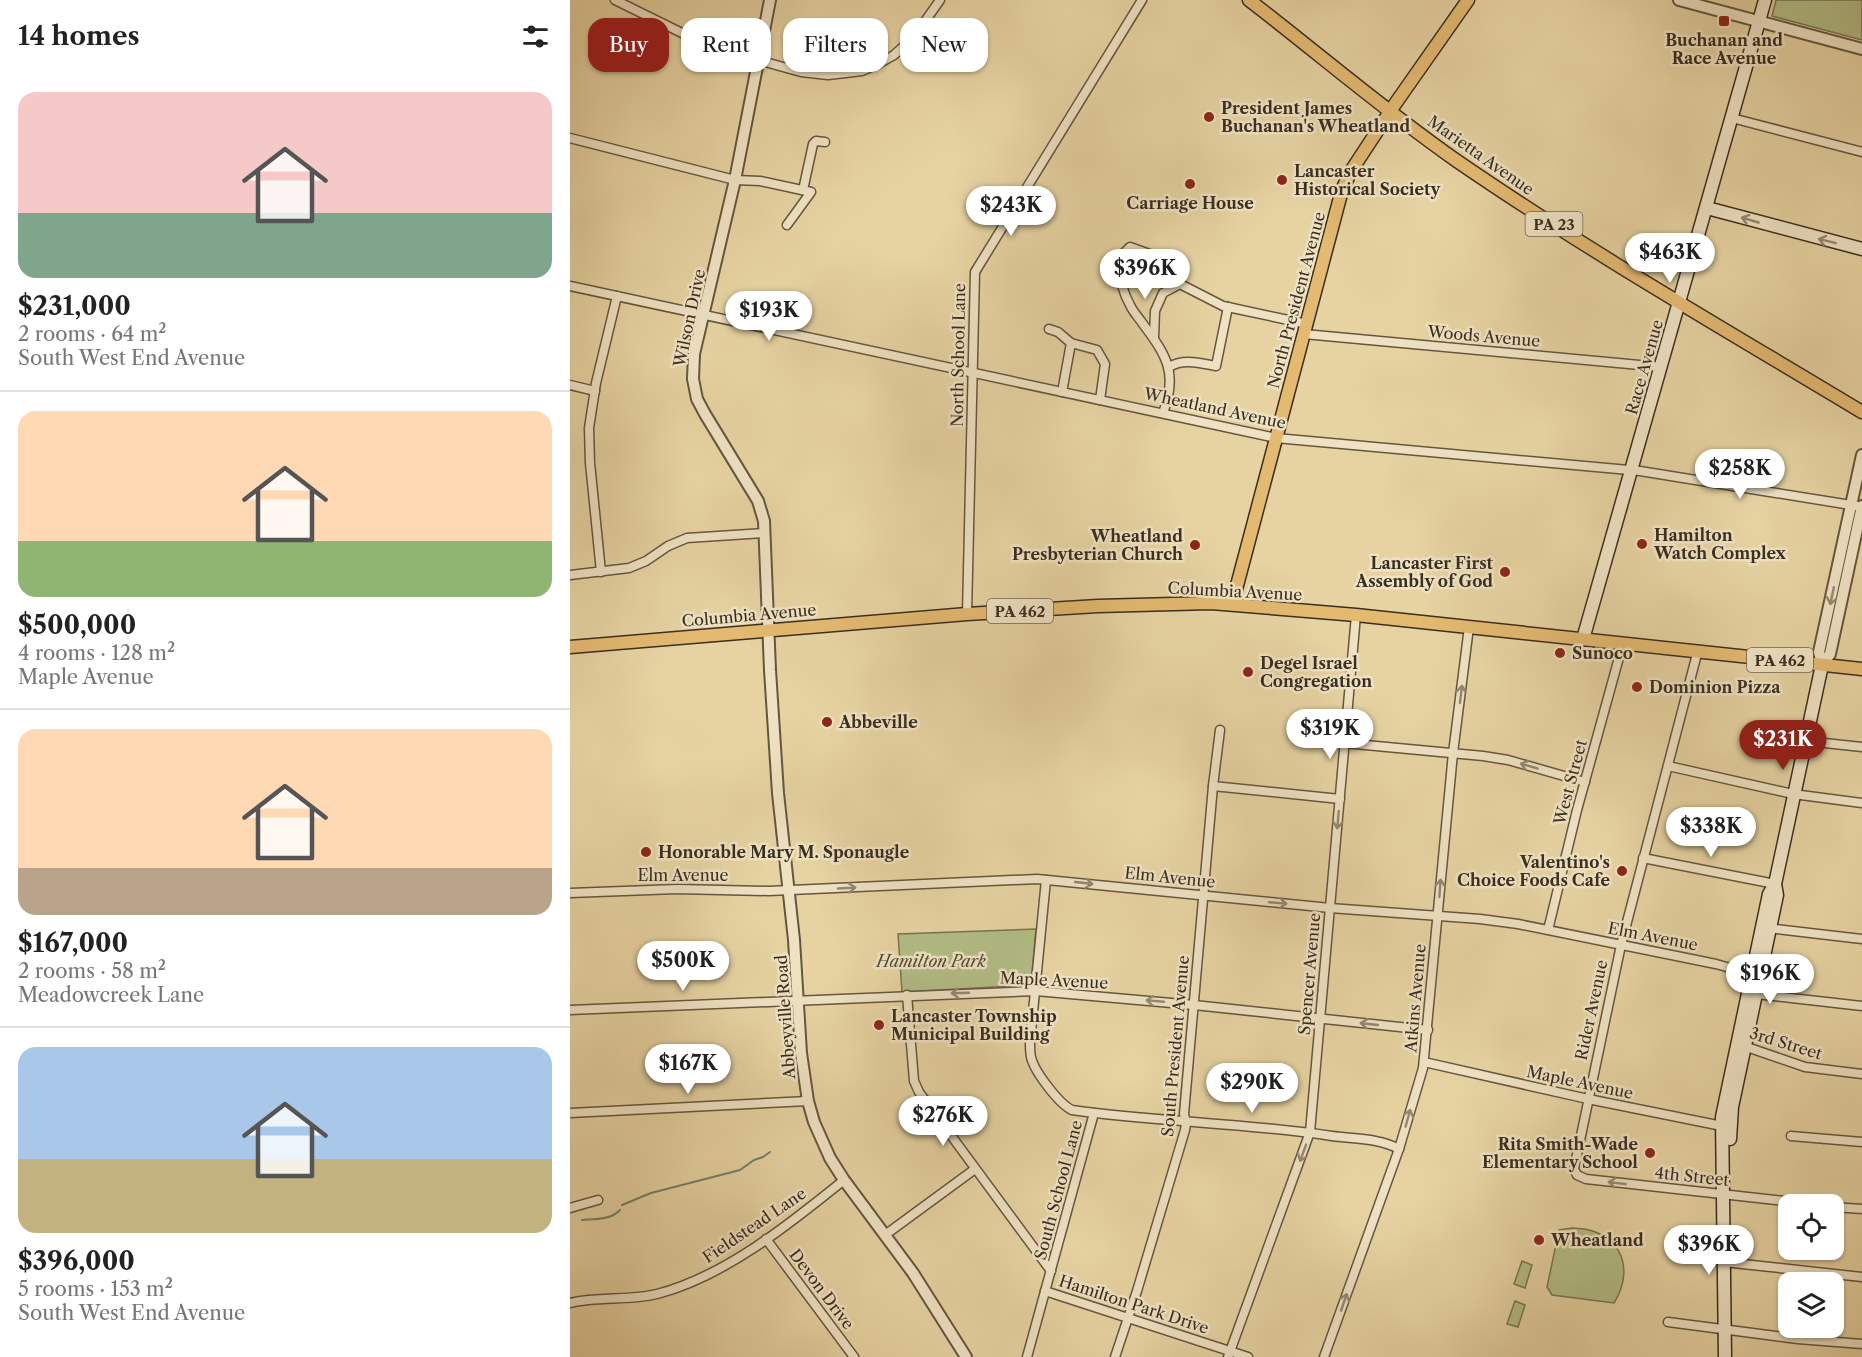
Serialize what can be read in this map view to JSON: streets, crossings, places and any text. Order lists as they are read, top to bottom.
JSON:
{
  "streets": {
    "main road": [
      "Marietta Avenue",
      "PA 23",
      "North President Avenue",
      "Race Avenue",
      "Columbia Avenue",
      "PA 462"
    ],
    "street": [
      "Wilson Drive",
      "Woods Avenue",
      "North School Lane",
      "Wheatland Avenue",
      "West Street",
      "Elm Avenue",
      "Spencer Avenue",
      "Maple Avenue",
      "Atkins Avenue",
      "Rider Avenue",
      "Abbeyville Road",
      "3rd Street",
      "South President Avenue",
      "4th Street",
      "South School Lane",
      "Fieldstead Lane",
      "Devon Drive",
      "Hamilton Park Drive"
    ]
  },
  "crossings": [
    ["Marietta Avenue", "North President Avenue"],
    ["Marietta Avenue", "Race Avenue"],
    ["North President Avenue", "Woods Avenue"],
    ["North President Avenue", "Wheatland Avenue"],
    ["North President Avenue", "Columbia Avenue"],
    ["Wilson Drive", "Wheatland Avenue"],
    ["Wilson Drive", "Columbia Avenue"],
    ["Wilson Drive", "Abbeyville Road"],
    ["Woods Avenue", "Race Avenue"],
    ["North School Lane", "Wheatland Avenue"],
    ["North School Lane", "Columbia Avenue"],
    ["Race Avenue", "Wheatland Avenue"],
    ["Race Avenue", "Columbia Avenue"],
    ["Columbia Avenue", "West Street"],
    ["Columbia Avenue", "Spencer Avenue"],
    ["Columbia Avenue", "Atkins Avenue"],
    ["Columbia Avenue", "Rider Avenue"],
    ["Columbia Avenue", "Abbeyville Road"],
    ["West Street", "Elm Avenue"],
    ["Elm Avenue", "Spencer Avenue"],
    ["Elm Avenue", "Atkins Avenue"],
    ["Elm Avenue", "Rider Avenue"],
    ["Elm Avenue", "Abbeyville Road"],
    ["Elm Avenue", "South President Avenue"],
    ["Elm Avenue", "South School Lane"],
    ["Spencer Avenue", "Maple Avenue"],
    ["Spencer Avenue", "Hamilton Park Drive"],
    ["Maple Avenue", "Atkins Avenue"],
    ["Maple Avenue", "Rider Avenue"],
    ["Maple Avenue", "Abbeyville Road"],
    ["Maple Avenue", "South President Avenue"],
    ["Maple Avenue", "South School Lane"],
    ["Rider Avenue", "4th Street"],
    ["Abbeyville Road", "Fieldstead Lane"],
    ["South President Avenue", "Hamilton Park Drive"],
    ["South School Lane", "Hamilton Park Drive"],
    ["Fieldstead Lane", "Devon Drive"]
  ],
  "one_way": [
    "Elm Avenue",
    "Spencer Avenue",
    "Atkins Avenue",
    "4th Street"
  ],
  "parks": ["Hamilton Park"],
  "places": {
    "transit": ["Buchanan and Race Avenue"],
    "other": [
      "President James Buchanan's Wheatland",
      "Lancaster Historical Society",
      "Carriage House",
      "Hamilton Watch Complex",
      "Wheatland Presbyterian Church",
      "Lancaster First Assembly of God",
      "Sunoco",
      "Degel Israel Congregation",
      "Dominion Pizza",
      "Abbeville",
      "Honorable Mary M. Sponaugle",
      "Valentino's Choice Foods Cafe",
      "Lancaster Township Municipal Building",
      "Rita Smith-Wade Elementary School",
      "Wheatland"
    ]
  },
  "page": {
    "heading": "14 homes",
    "chip": [
      "Buy",
      "Rent",
      "Filters",
      "New"
    ],
    "list": [
      {
        "name": "$231,000",
        "note": "2 rooms · 64 m² · South West End Avenue"
      },
      {
        "name": "$500,000",
        "note": "4 rooms · 128 m² · Maple Avenue"
      },
      {
        "name": "$167,000",
        "note": "2 rooms · 58 m² · Meadowcreek Lane"
      },
      {
        "name": "$396,000",
        "note": "5 rooms · 153 m² · South West End Avenue"
      }
    ],
    "price": [
      "$243K",
      "$463K",
      "$396K",
      "$193K",
      "$258K",
      "$319K",
      "$231K",
      "$338K",
      "$500K",
      "$196K",
      "$167K",
      "$290K",
      "$276K",
      "$396K"
    ]
  }
}
